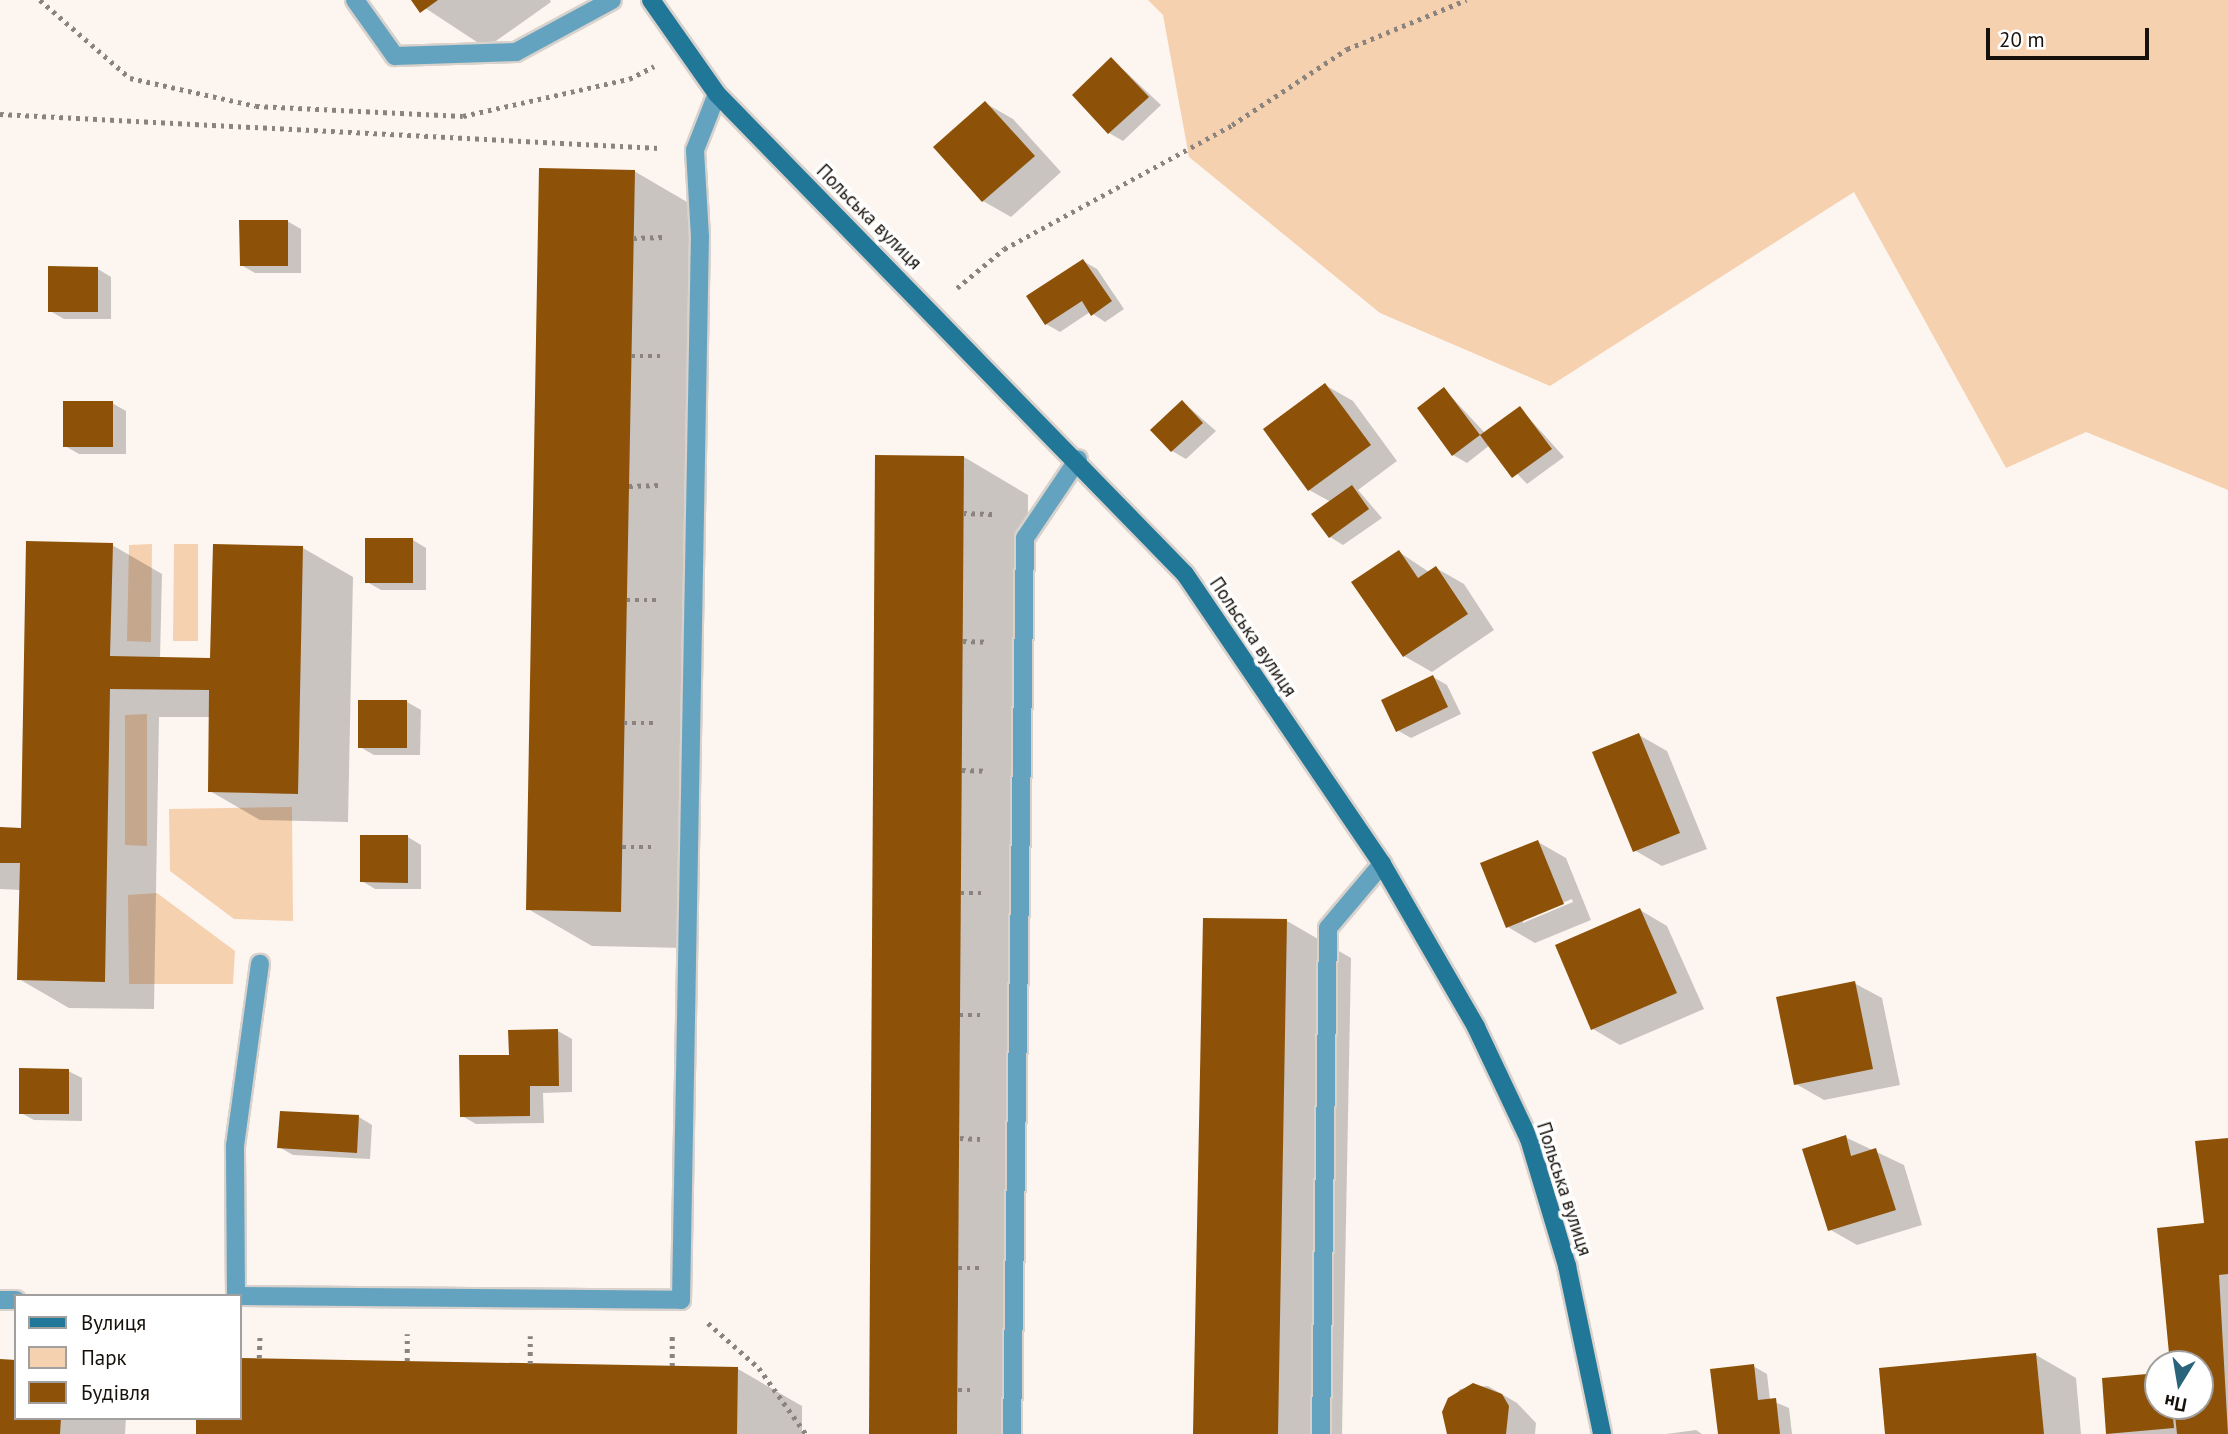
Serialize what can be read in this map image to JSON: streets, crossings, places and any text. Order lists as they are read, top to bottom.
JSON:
{
  "streets": {
    "street": ["Польська вулиця"]
  },
  "legend": ["Вулиця", "Парк", "Будівля"],
  "scale_bar": "20 m",
  "north": "bottom"
}
